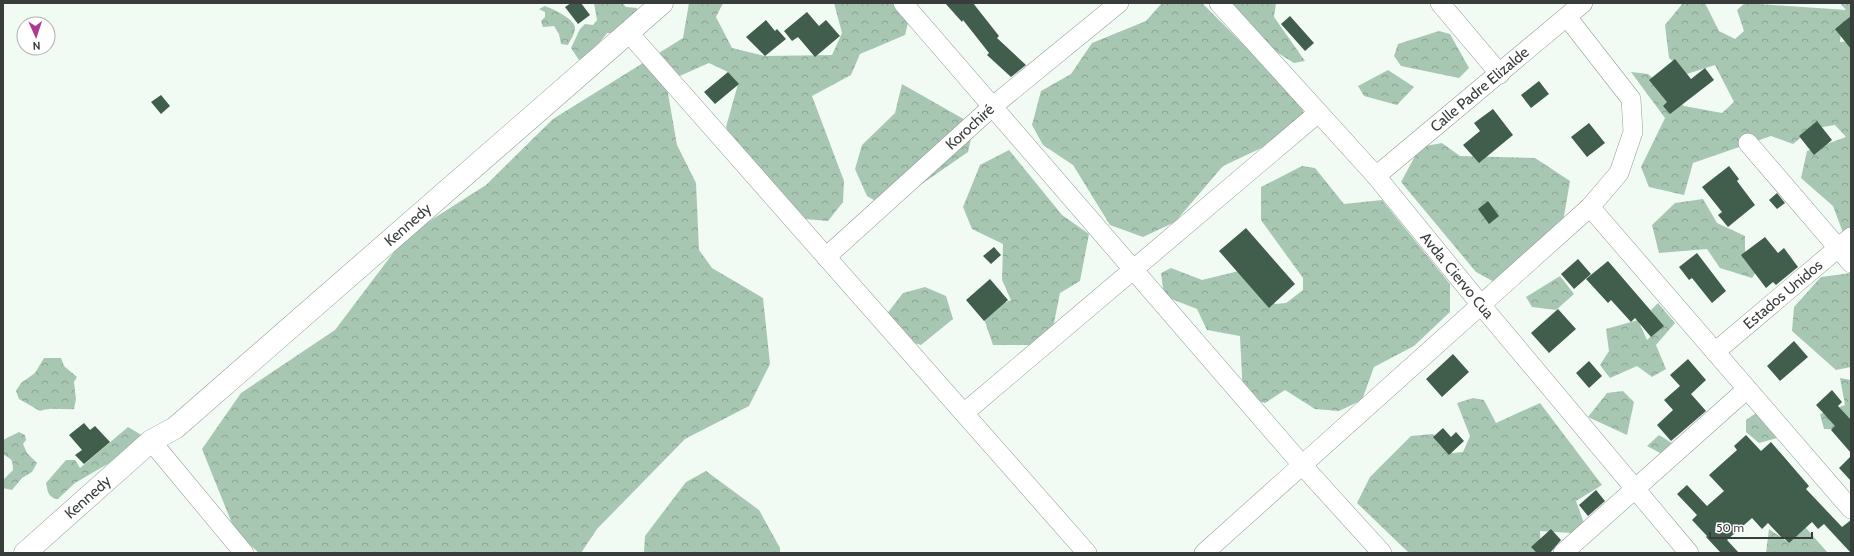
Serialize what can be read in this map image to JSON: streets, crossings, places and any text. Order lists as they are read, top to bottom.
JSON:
{
  "streets": {
    "main road": ["Kennedy"],
    "street": [
      "Calle Padre Elizalde",
      "Korochiré",
      "Avda. Ciervo Cua",
      "Estados Unidos"
    ]
  },
  "crossings": [
    ["Calle Padre Elizalde", "Avda. Ciervo Cua"]
  ],
  "scale_bar": "50 m",
  "north": "bottom"
}
